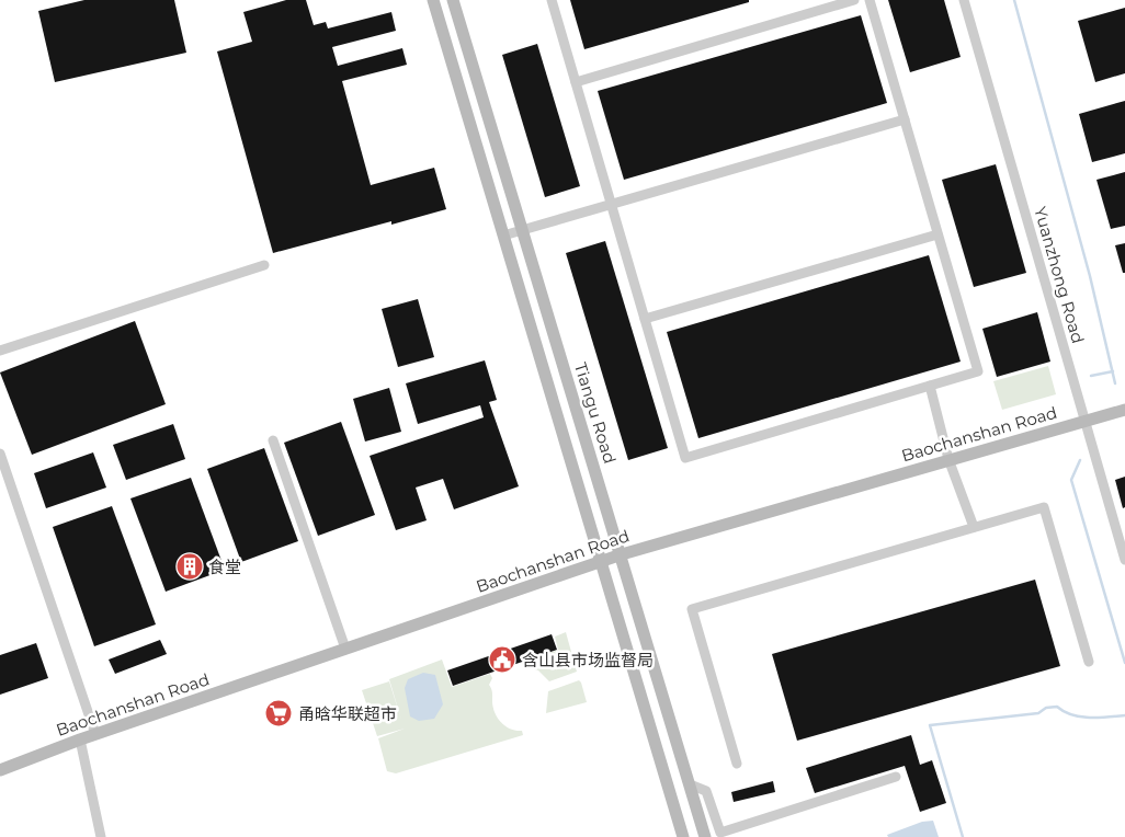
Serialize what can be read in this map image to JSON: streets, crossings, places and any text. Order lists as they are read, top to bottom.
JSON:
{
  "streets": {
    "main road": ["Tiangu Road", "Baochanshan Road"],
    "street": ["Yuanzhong Road"]
  },
  "crossings": [
    ["Yuanzhong Road", "Baochanshan Road"],
    ["Tiangu Road", "Baochanshan Road"]
  ],
  "places": {
    "building": ["食堂"],
    "public building": ["含山县市场监督局"],
    "supermarket": ["甬晗华联超市"]
  }
}
